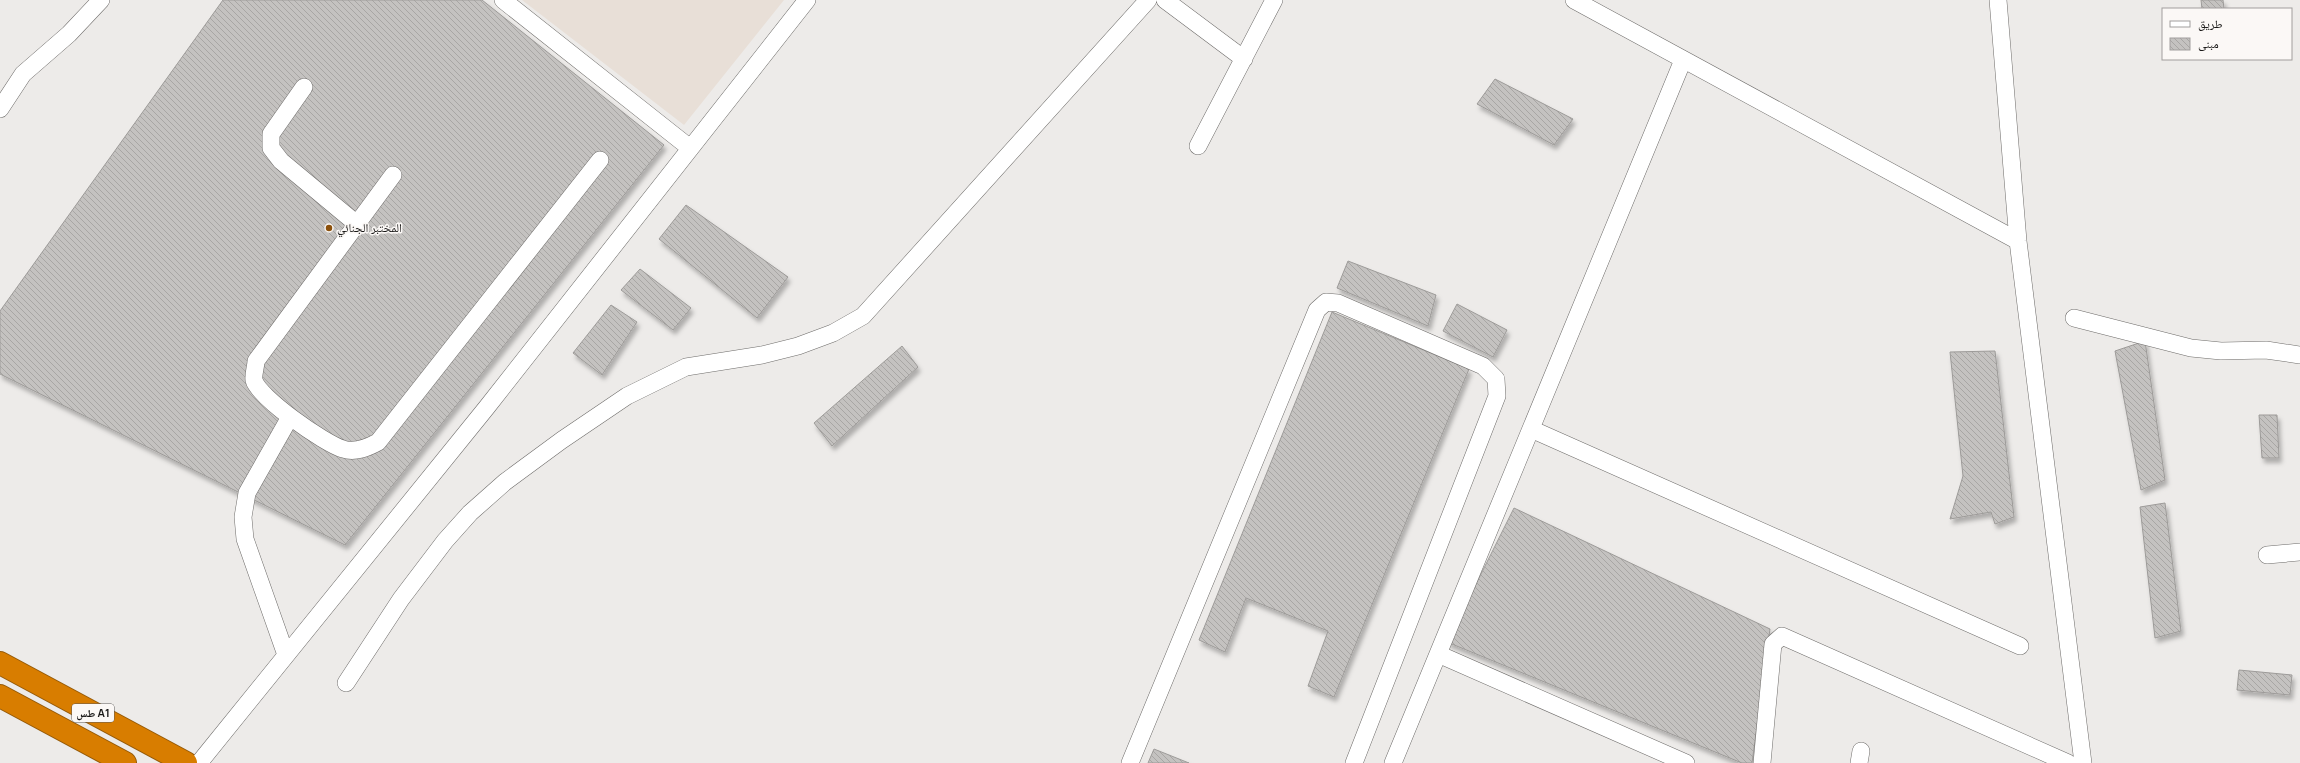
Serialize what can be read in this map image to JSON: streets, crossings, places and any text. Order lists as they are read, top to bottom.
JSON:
{
  "streets": {
    "highway": ["طس A1"]
  },
  "places": ["المختبر الجنائي"],
  "legend": ["طريق", "مبنى"]
}
